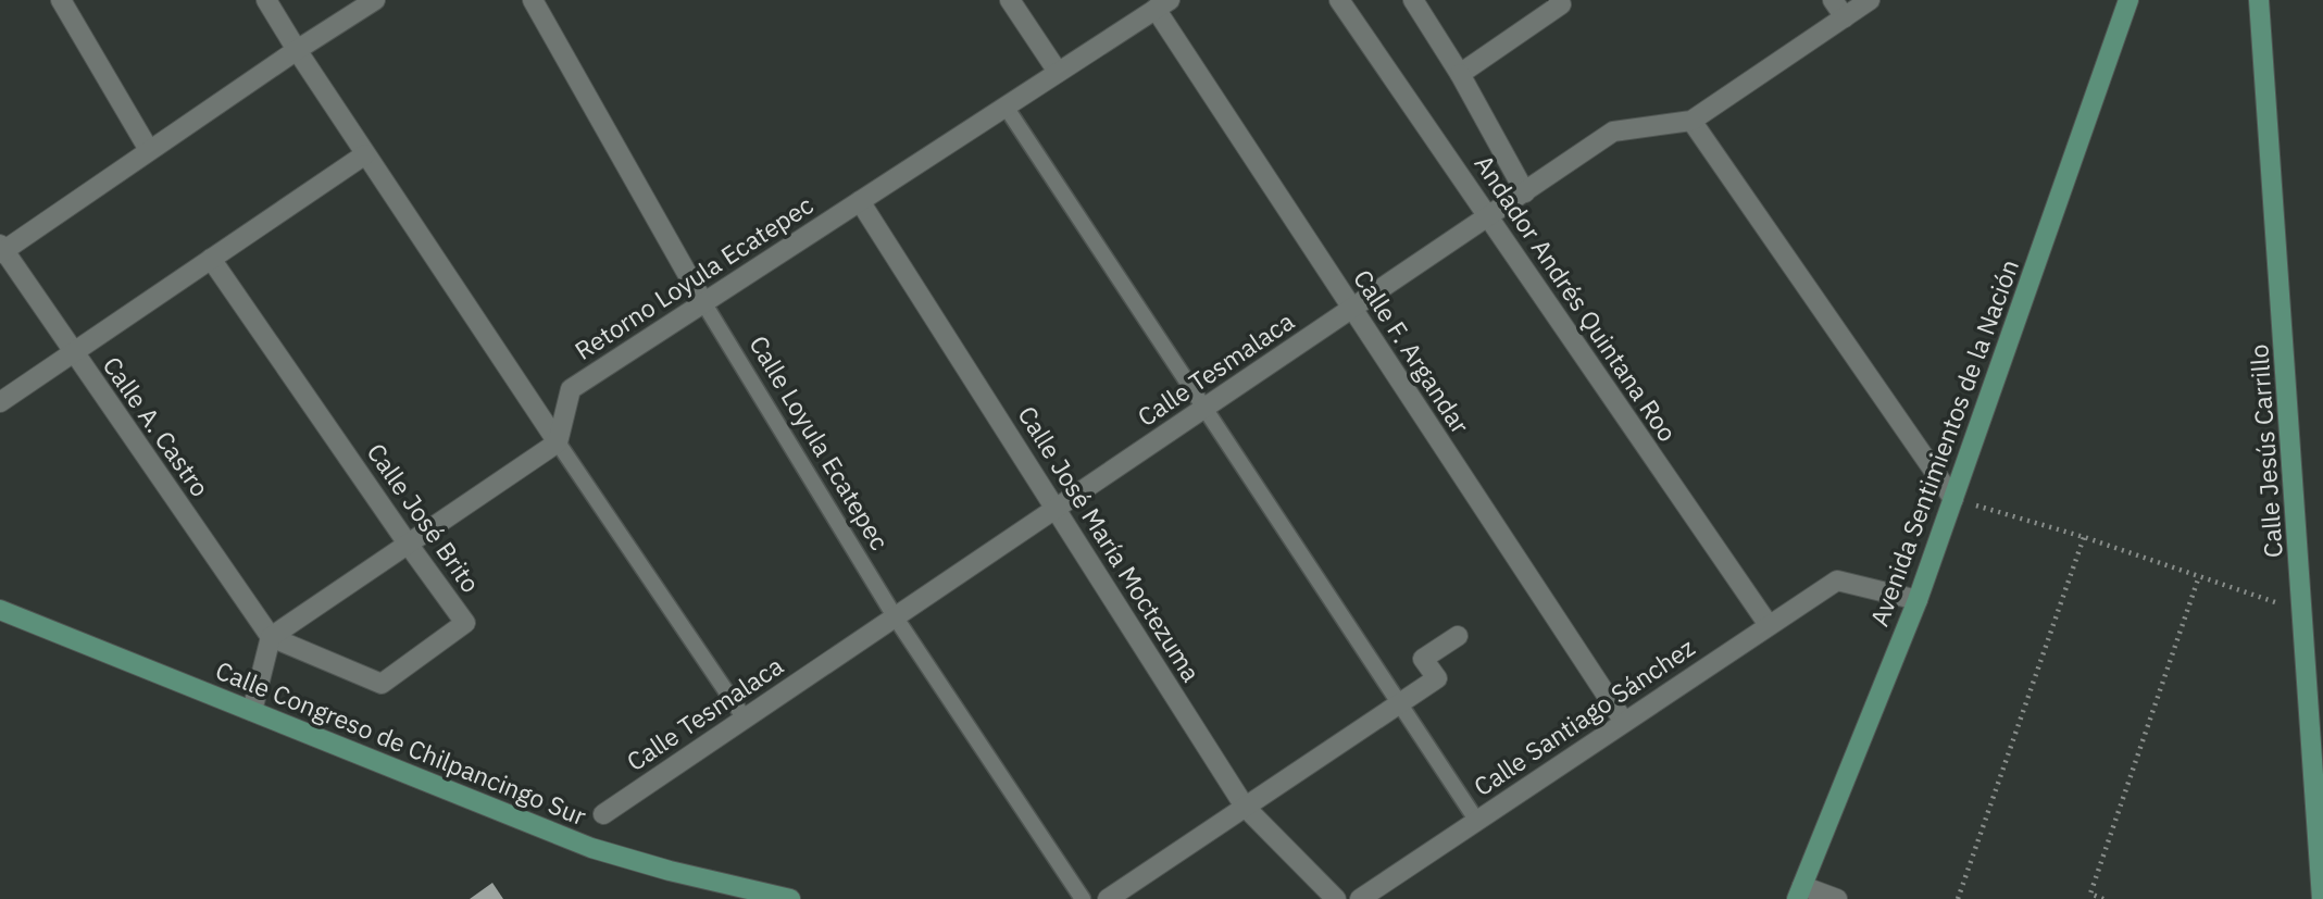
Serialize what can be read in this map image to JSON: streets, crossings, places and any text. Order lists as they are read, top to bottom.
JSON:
{
  "streets": {
    "street": [
      "Retorno Loyula Ecatepec",
      "Andador Andrés Quintana Roo",
      "Calle F. Argandar",
      "Calle Tesmalaca",
      "Calle A. Castro",
      "Calle Loyula Ecatepec",
      "Avenida Sentimientos de la Nación",
      "Calle Jesús Carrillo",
      "Calle José Brito",
      "Calle José María Moctezuma",
      "Calle Santiago Sánchez",
      "Calle Congreso de Chilpancingo Sur"
    ]
  },
  "crossings": [
    ["Retorno Loyula Ecatepec", "Calle F. Argandar"],
    ["Retorno Loyula Ecatepec", "Calle Loyula Ecatepec"],
    ["Retorno Loyula Ecatepec", "Calle José María Moctezuma"],
    ["Andador Andrés Quintana Roo", "Calle Tesmalaca"],
    ["Andador Andrés Quintana Roo", "Calle Santiago Sánchez"],
    ["Calle F. Argandar", "Calle Tesmalaca"],
    ["Calle F. Argandar", "Calle Santiago Sánchez"],
    ["Calle Tesmalaca", "Calle Loyula Ecatepec"],
    ["Calle Tesmalaca", "Calle José María Moctezuma"],
    ["Calle A. Castro", "Calle José Brito"],
    ["Avenida Sentimientos de la Nación", "Calle Santiago Sánchez"]
  ]
}
